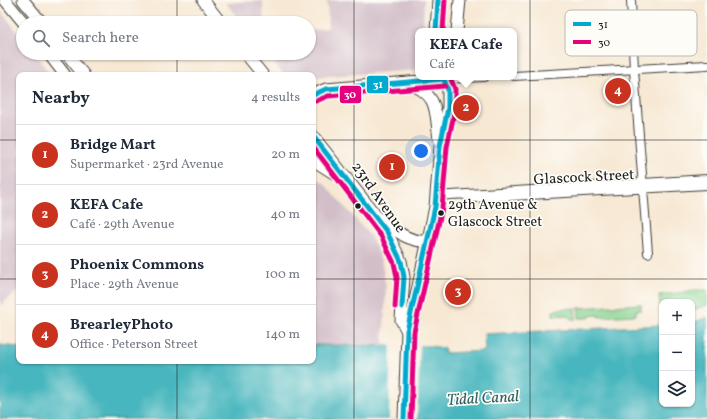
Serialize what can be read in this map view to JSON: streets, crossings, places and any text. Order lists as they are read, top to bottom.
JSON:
{
  "streets": {
    "main road": ["23rd Avenue"],
    "street": ["Glascock Street"]
  },
  "water": ["Tidal Canal"],
  "places": ["29th Avenue & Glascock Street"],
  "lines": ["transit line 31", "transit line 30"],
  "legend": ["31", "30"],
  "page": {
    "search": "Search here",
    "popup": ["KEFA Cafe", "Café"],
    "heading": ["Nearby", "4 results"],
    "pins": [
      "4",
      "2",
      "1",
      "3"
    ],
    "list": [
      {
        "mark": "1",
        "name": "Bridge Mart",
        "note": "Supermarket · 23rd Avenue",
        "value": "20 m"
      },
      {
        "mark": "2",
        "name": "KEFA Cafe",
        "note": "Café · 29th Avenue",
        "value": "40 m"
      },
      {
        "mark": "3",
        "name": "Phoenix Commons",
        "note": "Place · 29th Avenue",
        "value": "100 m"
      },
      {
        "mark": "4",
        "name": "BrearleyPhoto",
        "note": "Office · Peterson Street",
        "value": "140 m"
      }
    ],
    "map_buttons": ["+", "−"]
  }
}
